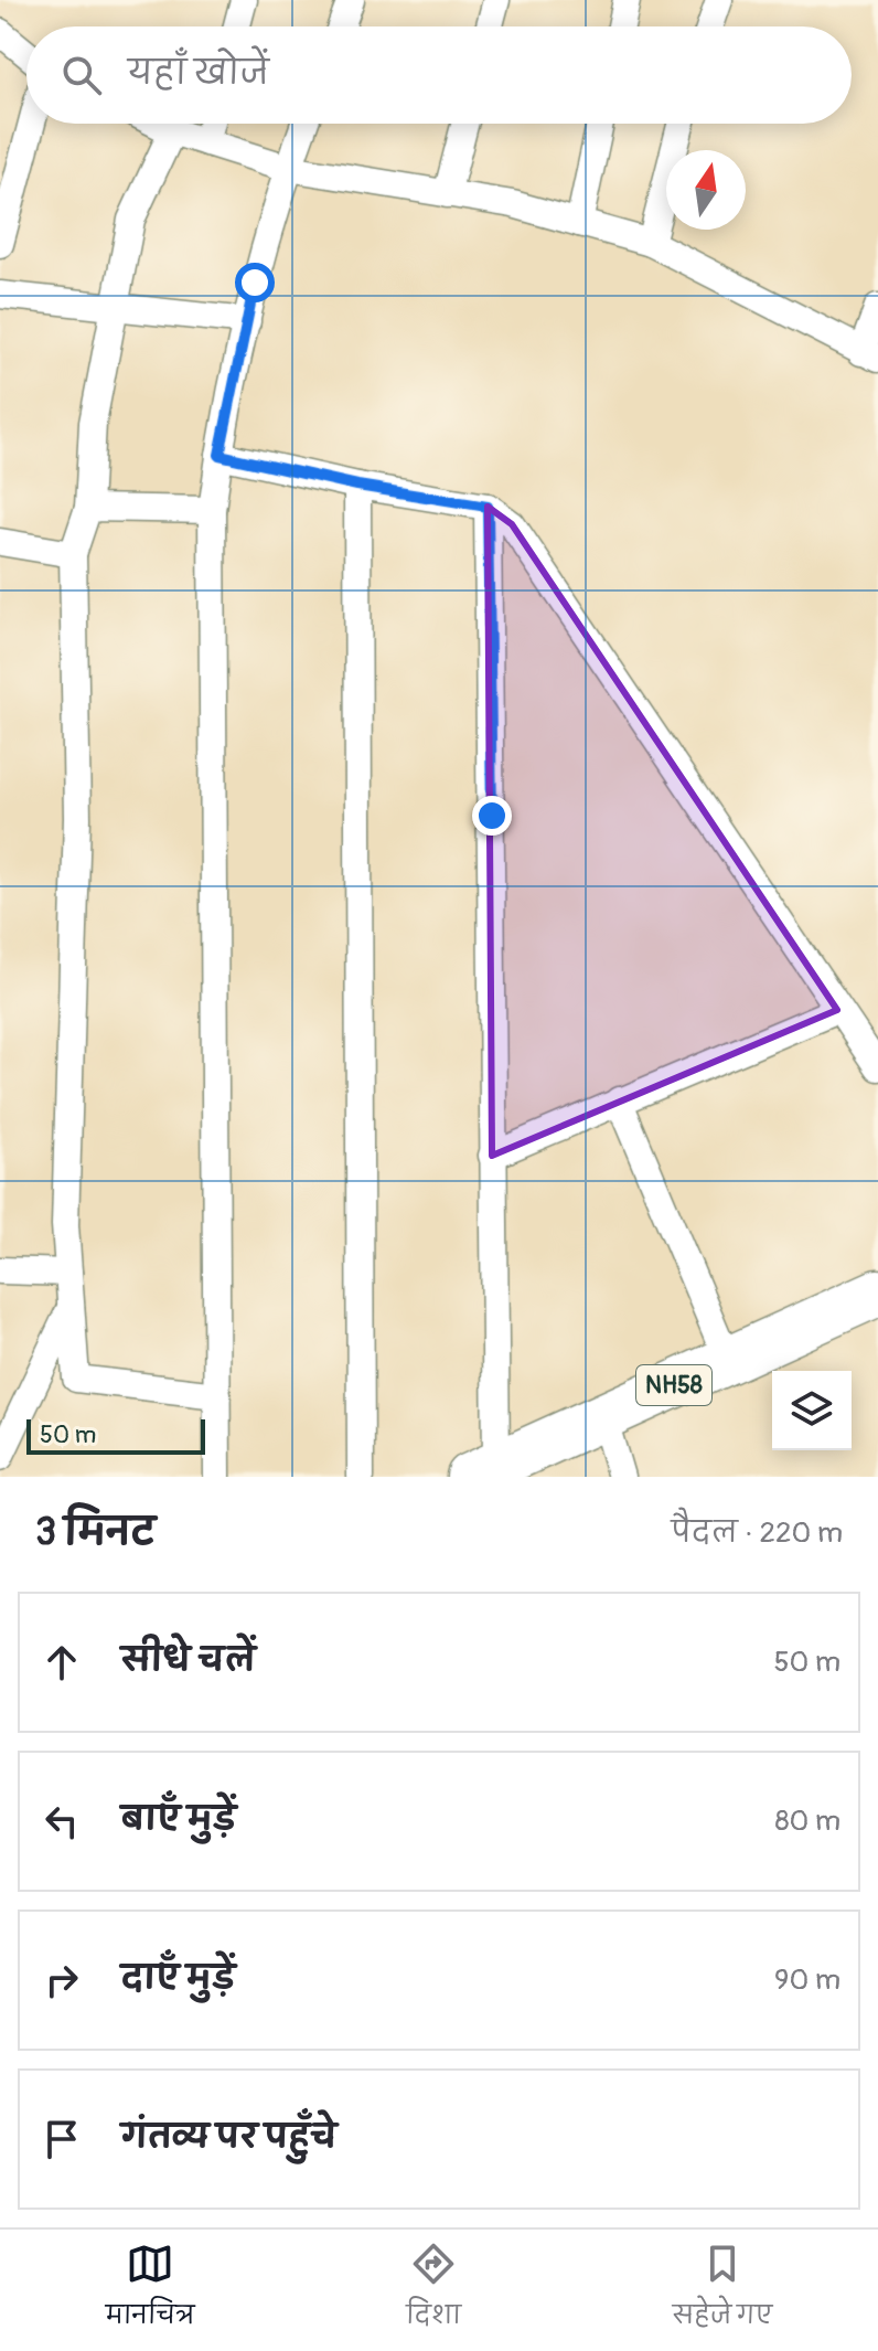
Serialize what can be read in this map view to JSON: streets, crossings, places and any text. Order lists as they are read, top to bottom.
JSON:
{
  "streets": {
    "highway": ["NH58"]
  },
  "scale_bar": "50 m",
  "north": "top",
  "page": {
    "search": "यहाँ खोजें",
    "scale": "50 m",
    "heading": ["3 मिनट", "पैदल · 220 m"],
    "list": [
      ["सीधे चलें", "50 m"],
      ["बाएँ मुड़ें", "80 m"],
      ["दाएँ मुड़ें", "90 m"],
      "गंतव्य पर पहुँचे"
    ],
    "nav": ["मानचित्र", "दिशा", "सहेजे गए"]
  }
}
